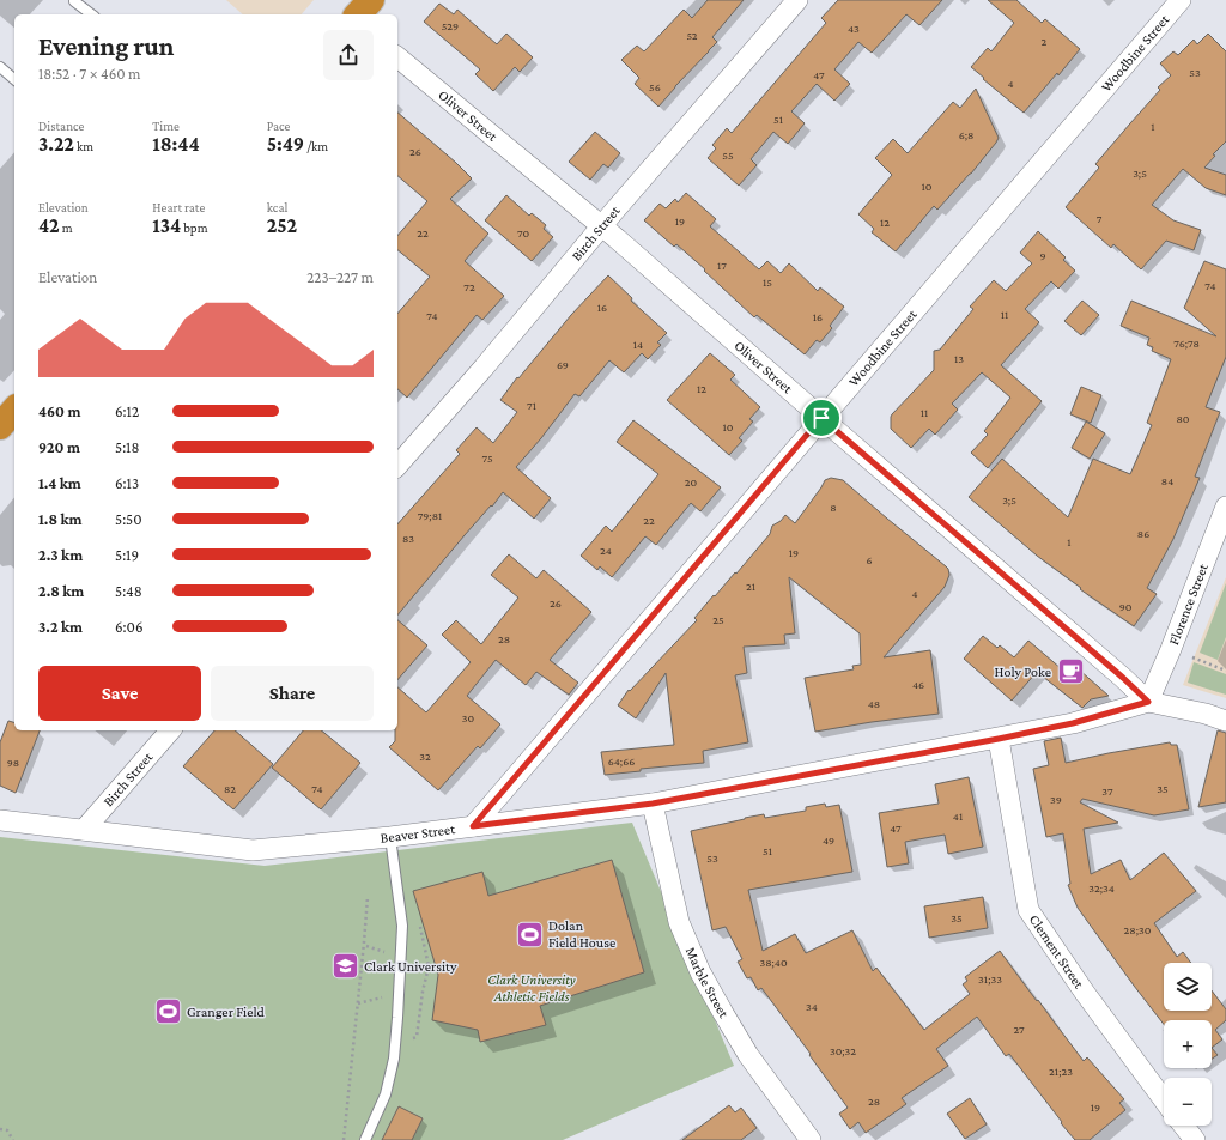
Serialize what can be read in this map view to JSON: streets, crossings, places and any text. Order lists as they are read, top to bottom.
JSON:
{
  "streets": {
    "street": [
      "Woodbine Street",
      "Oliver Street",
      "Birch Street",
      "Florence Street",
      "Beaver Street",
      "Clement Street",
      "Marble Street"
    ]
  },
  "crossings": [
    ["Woodbine Street", "Oliver Street"],
    ["Woodbine Street", "Beaver Street"],
    ["Oliver Street", "Birch Street"],
    ["Oliver Street", "Florence Street"],
    ["Oliver Street", "Beaver Street"],
    ["Birch Street", "Beaver Street"],
    ["Florence Street", "Beaver Street"],
    ["Beaver Street", "Clement Street"],
    ["Beaver Street", "Marble Street"]
  ],
  "parks": ["Clark University Athletic Fields"],
  "places": {
    "cafe": ["Holy Poke"],
    "sports": ["Dolan Field House", "Granger Field"],
    "school or university": ["Clark University"]
  },
  "house_numbers": [
    "529",
    "43",
    "52",
    "2",
    "53",
    "47",
    "4",
    "56",
    "51",
    "1",
    "6;8",
    "26",
    "55",
    "3;5",
    "10",
    "7",
    "19",
    "12",
    "22",
    "70",
    "9",
    "17",
    "15",
    "74",
    "72",
    "16",
    "11",
    "74",
    "16",
    "76;78",
    "14",
    "13",
    "69",
    "12",
    "71",
    "11",
    "80",
    "10",
    "75",
    "84",
    "20",
    "3;5",
    "8",
    "79;81",
    "22",
    "86",
    "83",
    "1",
    "24",
    "19",
    "6",
    "21",
    "4",
    "26",
    "90",
    "25",
    "28",
    "46",
    "48",
    "30",
    "32",
    "64;66",
    "98",
    "82",
    "74",
    "35",
    "37",
    "39",
    "41",
    "47",
    "49",
    "51",
    "53",
    "32;34",
    "35",
    "28;30",
    "38;40",
    "31;33",
    "34",
    "27",
    "30;32",
    "21;23",
    "28",
    "19"
  ],
  "page": {
    "heading": ["Evening run", "18:52 · 7 × 460 m"],
    "stats": [
      ["Distance", "3.22 km"],
      ["Time", "18:44"],
      ["Pace", "5:49 /km"],
      ["Elevation", "42 m"],
      ["Heart rate", "134 bpm"],
      ["kcal", "252"]
    ],
    "chart": ["Elevation", "223–227 m"],
    "list": [
      {
        "name": "460 m",
        "note": "6:12"
      },
      {
        "name": "920 m",
        "note": "5:18"
      },
      {
        "name": "1.4 km",
        "note": "6:13"
      },
      {
        "name": "1.8 km",
        "note": "5:50"
      },
      {
        "name": "2.3 km",
        "note": "5:19"
      },
      {
        "name": "2.8 km",
        "note": "5:48"
      },
      {
        "name": "3.2 km",
        "note": "6:06"
      }
    ],
    "buttons": ["Save", "Share"],
    "map_buttons": ["+", "−"]
  }
}
